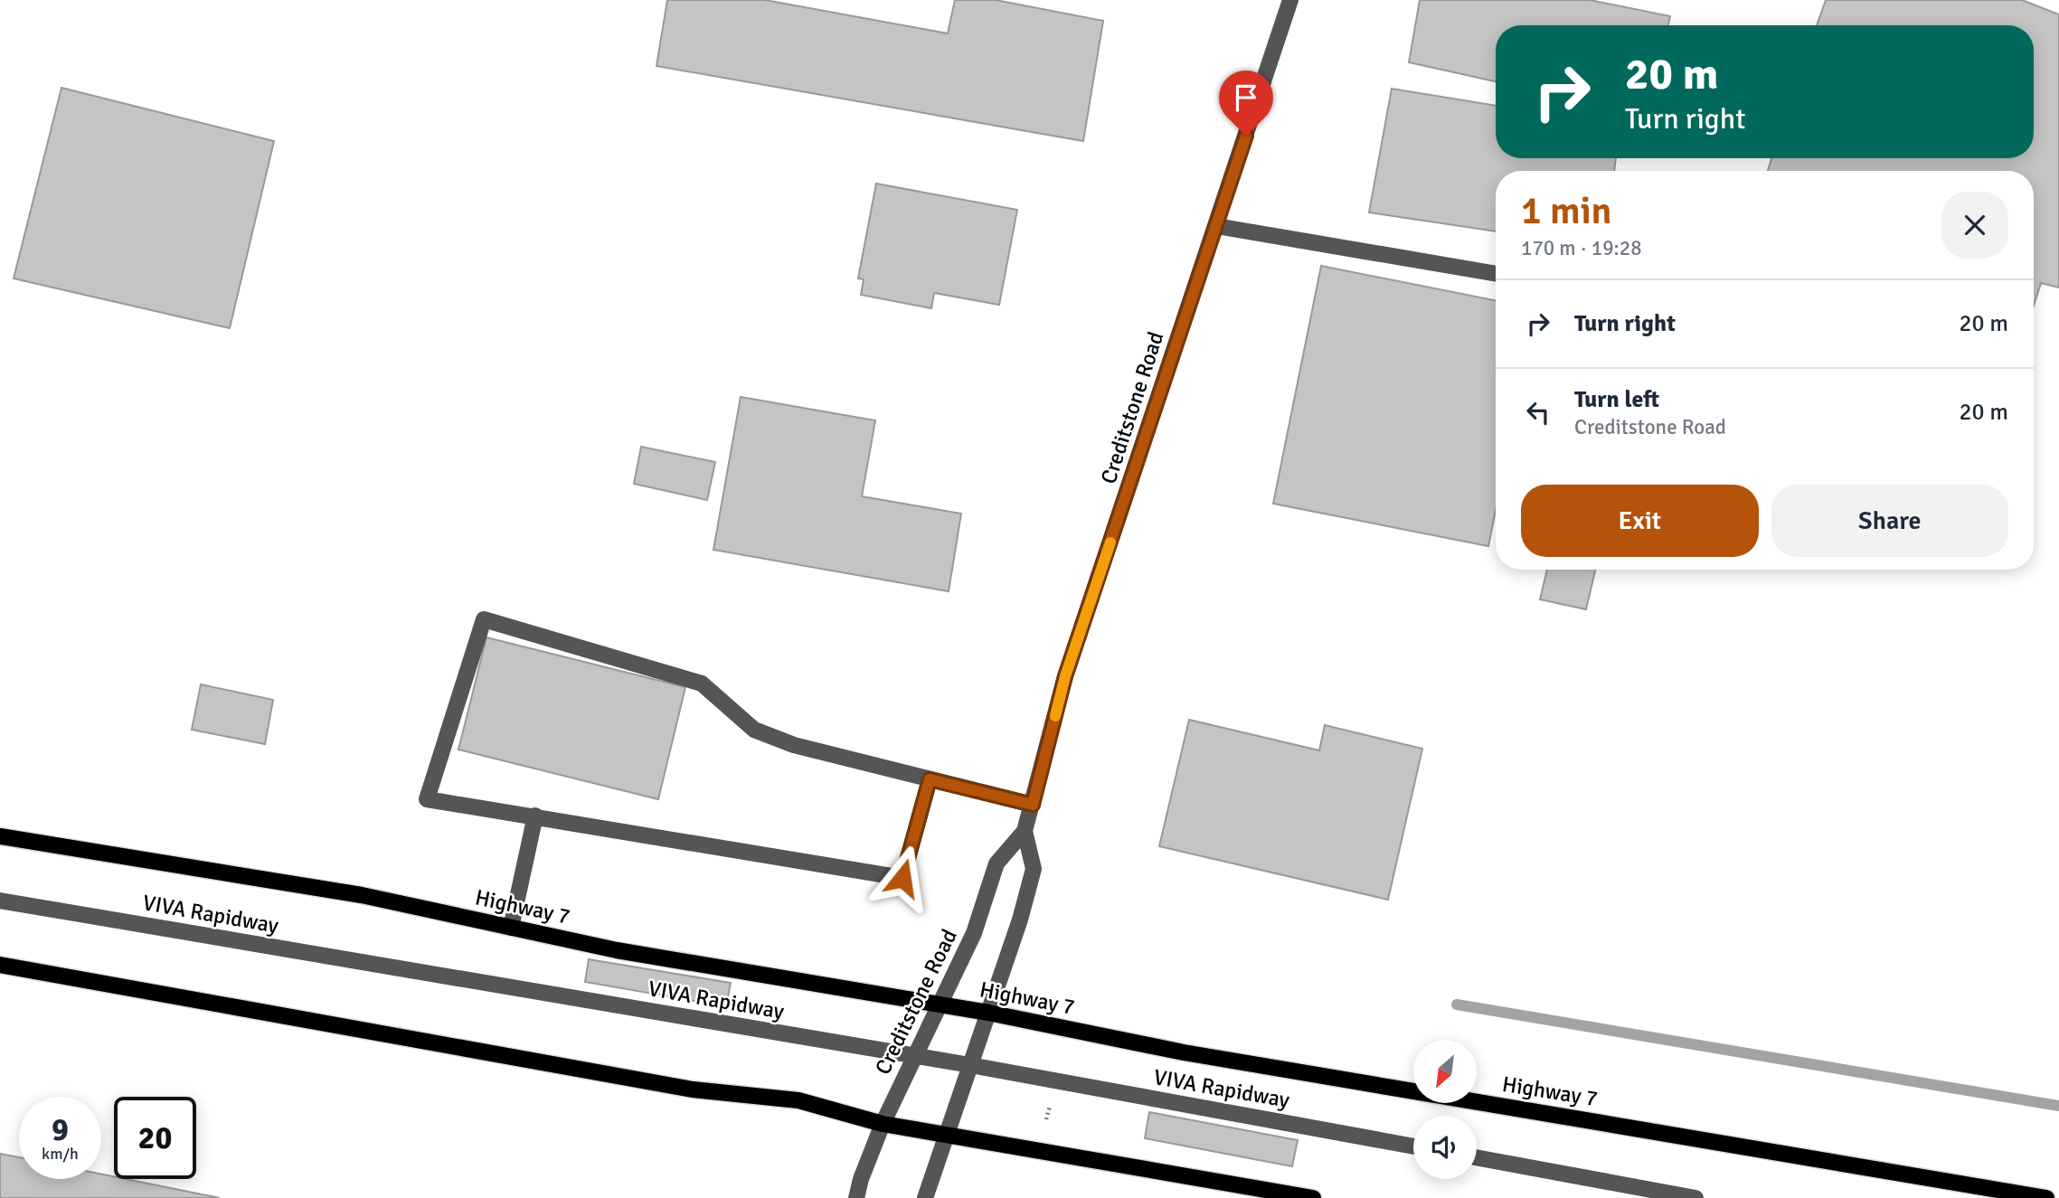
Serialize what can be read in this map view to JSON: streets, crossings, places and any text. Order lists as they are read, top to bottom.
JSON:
{
  "streets": {
    "main road": ["Highway 7"],
    "street": ["Creditstone Road", "VIVA Rapidway"]
  },
  "crossings": [
    ["Creditstone Road", "Highway 7"],
    ["Creditstone Road", "VIVA Rapidway"]
  ],
  "north": "bottom left",
  "page": {
    "turn": ["20 m", "Turn right"],
    "heading": ["1 min", "170 m · 19:28"],
    "list": [
      {
        "name": "Turn right",
        "value": "20 m"
      },
      {
        "name": "Turn left",
        "note": "Creditstone Road",
        "value": "20 m"
      }
    ],
    "buttons": ["Exit", "Share"],
    "speed": "9 km/h",
    "limit": "20"
  }
}
